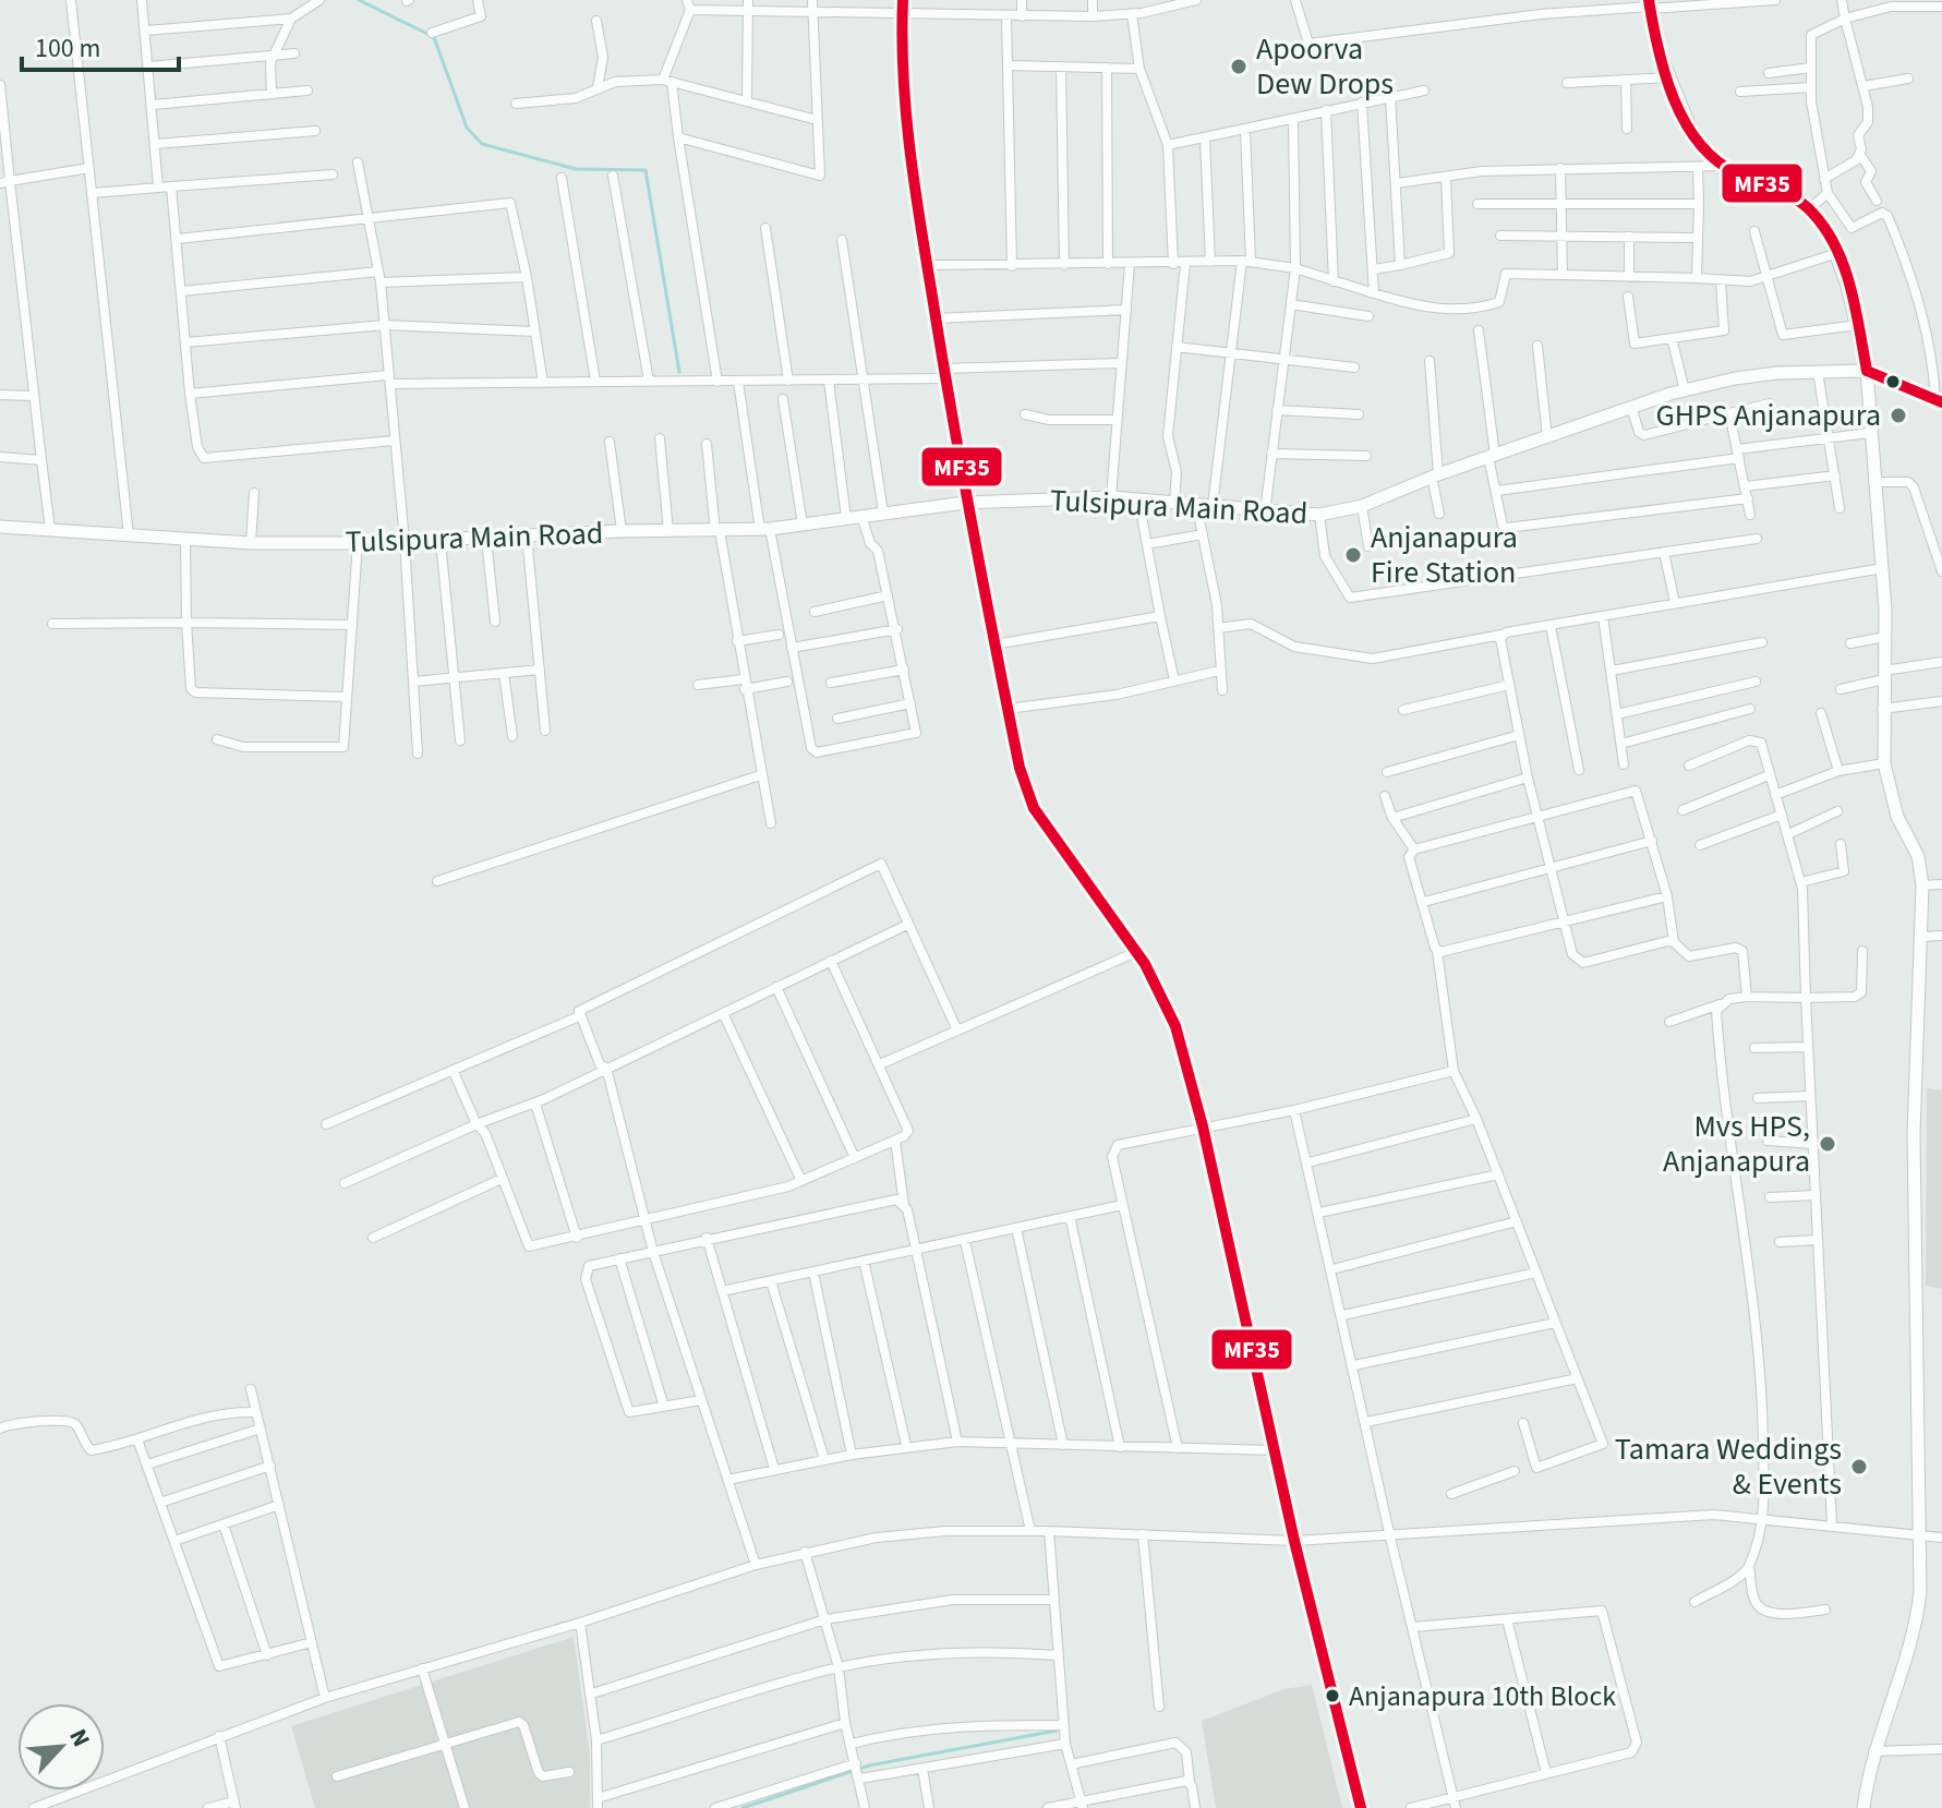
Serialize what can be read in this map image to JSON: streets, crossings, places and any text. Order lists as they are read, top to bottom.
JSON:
{
  "streets": {
    "street": ["Tulsipura Main Road"]
  },
  "places": [
    "Apoorva Dew Drops",
    "GHPS Anjanapura",
    "Anjanapura Fire Station",
    "Mvs HPS, Anjanapura",
    "Tamara Weddings & Events",
    "Anjanapura 10th Block"
  ],
  "lines": ["transit line MF35"],
  "scale_bar": "100 m",
  "north": "top right"
}
